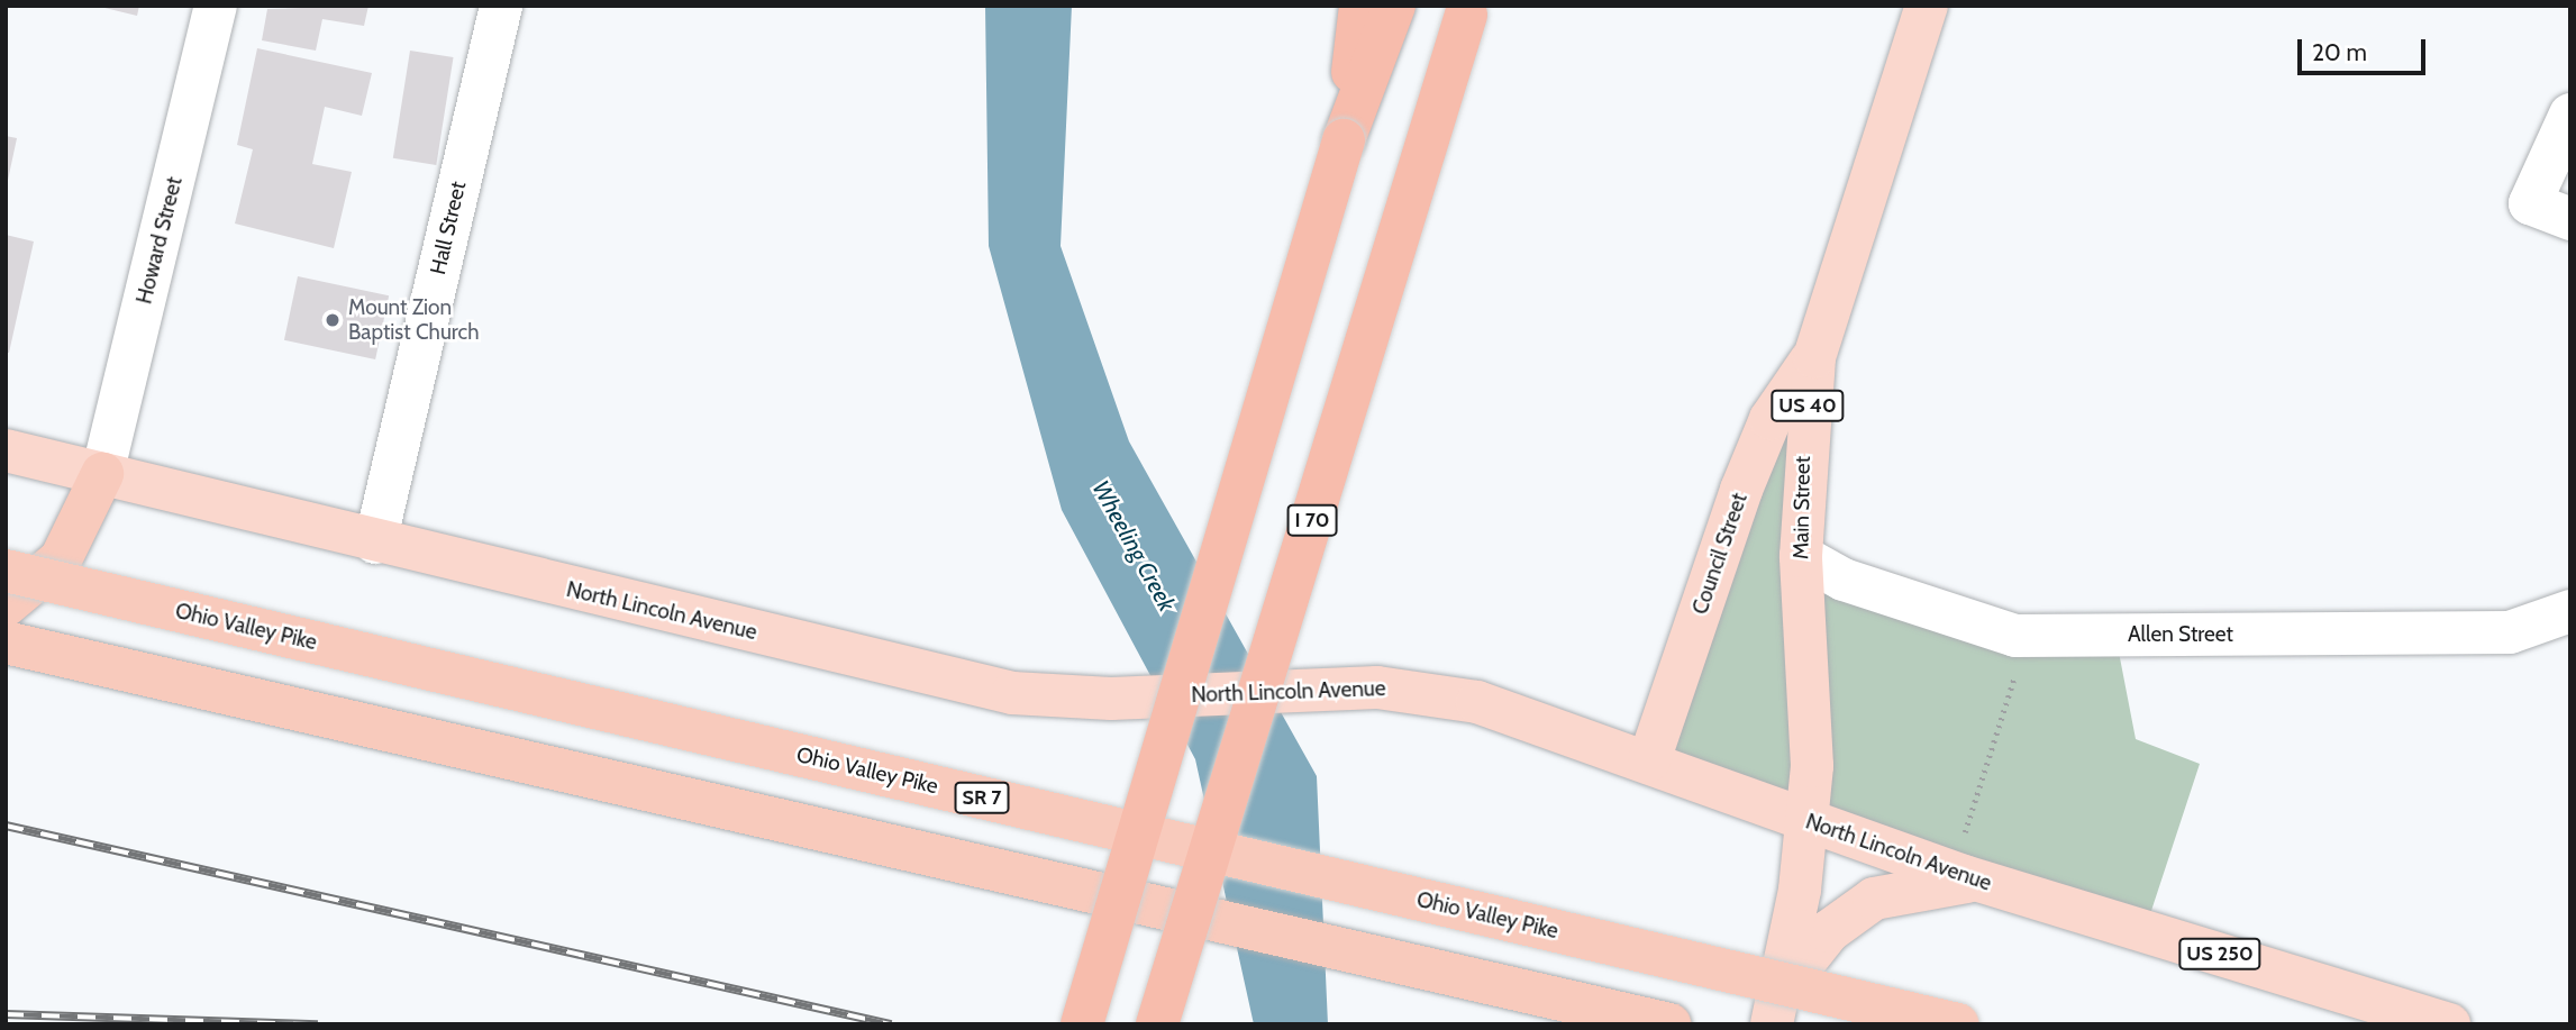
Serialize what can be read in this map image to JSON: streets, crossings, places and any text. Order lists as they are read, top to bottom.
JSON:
{
  "streets": {
    "highway": ["I 70", "Ohio Valley Pike", "SR 7"],
    "main road": [
      "US 40",
      "Main Street",
      "Council Street",
      "North Lincoln Avenue",
      "US 250"
    ],
    "street": ["Hall Street", "Howard Street", "Allen Street"]
  },
  "crossings": [
    ["Hall Street", "North Lincoln Avenue"],
    ["Howard Street", "North Lincoln Avenue"],
    ["Main Street", "Council Street"],
    ["Main Street", "North Lincoln Avenue"],
    ["Main Street", "Allen Street"],
    ["Council Street", "North Lincoln Avenue"]
  ],
  "water": ["Wheeling Creek"],
  "places": ["Mount Zion Baptist Church"],
  "scale_bar": "20 m"
}
